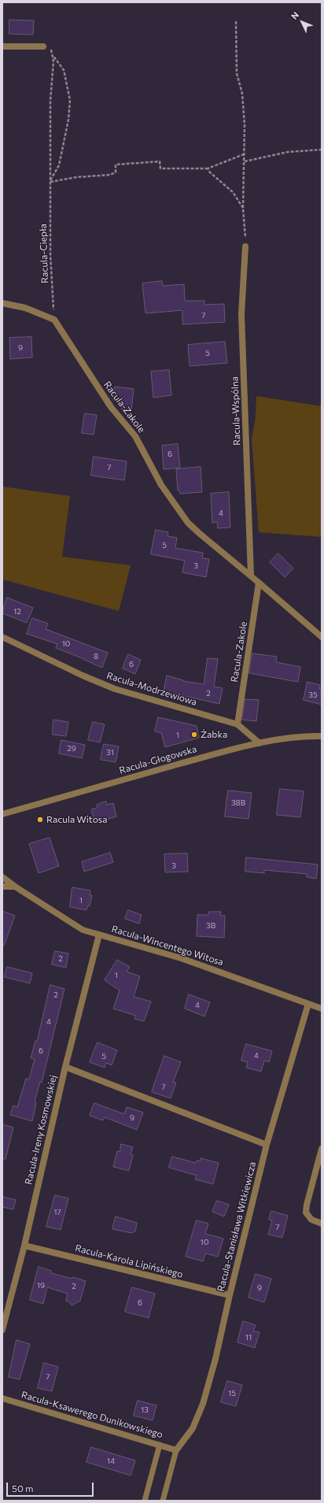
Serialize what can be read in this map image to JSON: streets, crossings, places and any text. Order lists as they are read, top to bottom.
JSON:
{
  "streets": {
    "street": [
      "Racula-Zakole",
      "Racula-Wspólna",
      "Racula-Modrzewiowa",
      "Racula-Głogowska",
      "Racula-Wincentego Witosa",
      "Racula-Ireny Kosmowskiej",
      "Racula-Stanisława Witkiewicza",
      "Racula-Karola Lipińskiego",
      "Racula-Ksawerego Dunikowskiego"
    ],
    "path": ["Racula-Ciepła"]
  },
  "crossings": [
    ["Racula-Ciepła", "Racula-Zakole"],
    ["Racula-Zakole", "Racula-Wspólna"],
    ["Racula-Zakole", "Racula-Modrzewiowa"],
    ["Racula-Modrzewiowa", "Racula-Głogowska"],
    ["Racula-Wincentego Witosa", "Racula-Ireny Kosmowskiej"],
    ["Racula-Wincentego Witosa", "Racula-Stanisława Witkiewicza"],
    ["Racula-Ireny Kosmowskiej", "Racula-Karola Lipińskiego"],
    ["Racula-Stanisława Witkiewicza", "Racula-Karola Lipińskiego"],
    ["Racula-Stanisława Witkiewicza", "Racula-Ksawerego Dunikowskiego"]
  ],
  "places": ["Żabka", "Racula Witosa"],
  "house_numbers": [
    "7",
    "9",
    "5",
    "6",
    "7",
    "4",
    "5",
    "3",
    "12",
    "10",
    "8",
    "6",
    "2",
    "35",
    "1",
    "29",
    "31",
    "38B",
    "3",
    "1",
    "3B",
    "2",
    "1",
    "2",
    "4",
    "4",
    "6",
    "4",
    "5",
    "7",
    "9",
    "17",
    "7",
    "10",
    "19",
    "2",
    "9",
    "6",
    "11",
    "7",
    "15",
    "13",
    "14"
  ],
  "scale_bar": "50 m",
  "north": "top left"
}
